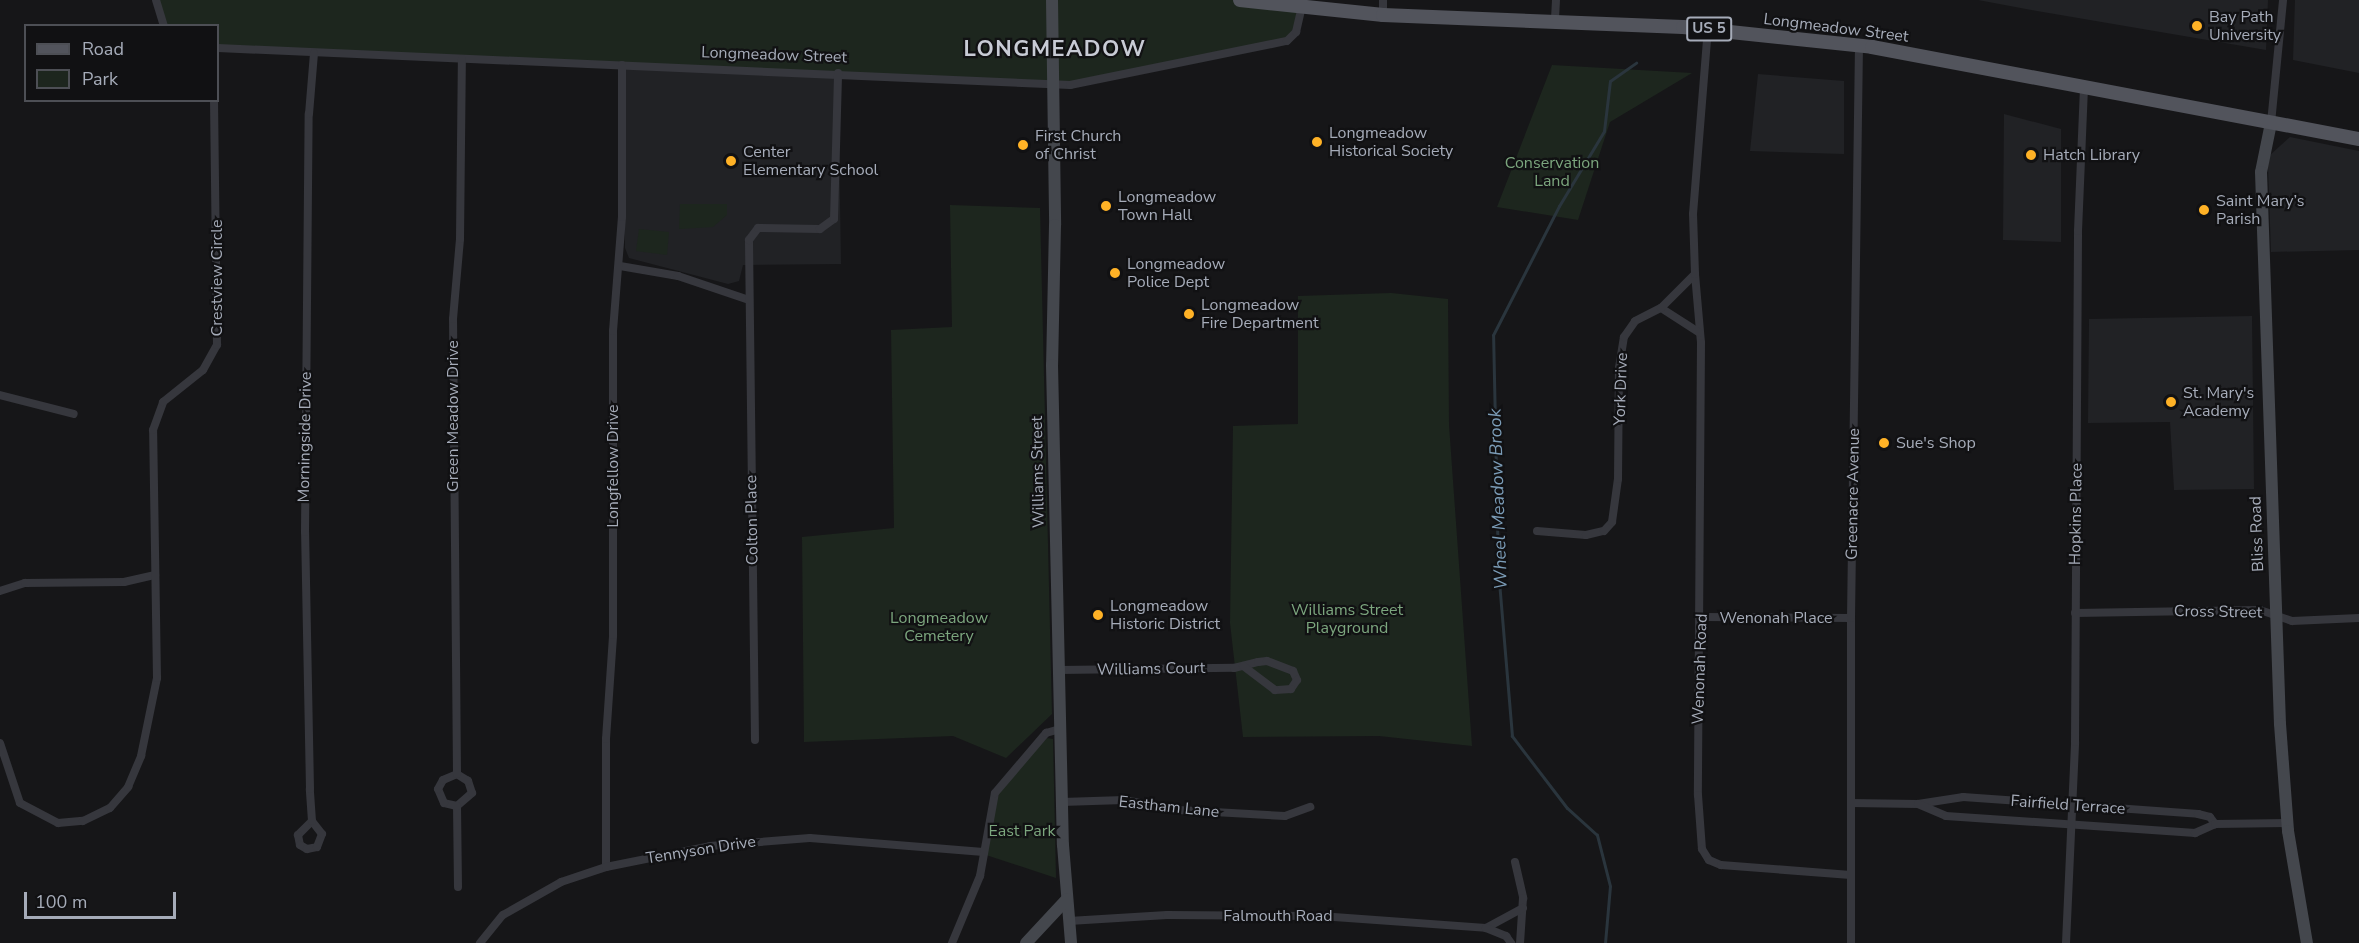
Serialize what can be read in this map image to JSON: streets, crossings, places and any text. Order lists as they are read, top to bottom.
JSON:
{
  "streets": {
    "main road": [
      "Longmeadow Street",
      "US 5",
      "Williams Street",
      "Bliss Road"
    ],
    "street": [
      "Crestview Circle",
      "York Drive",
      "Green Meadow Drive",
      "Morningside Drive",
      "Longfellow Drive",
      "Greenacre Avenue",
      "Hopkins Place",
      "Colton Place",
      "Cross Street",
      "Wenonah Place",
      "Williams Court",
      "Wenonah Road",
      "Fairfield Terrace",
      "Eastham Lane",
      "Tennyson Drive",
      "Falmouth Road"
    ]
  },
  "crossings": [
    ["Longmeadow Street", "Green Meadow Drive"],
    ["Longmeadow Street", "Morningside Drive"],
    ["Longmeadow Street", "Longfellow Drive"],
    ["Longmeadow Street", "Williams Street"],
    ["Longmeadow Street", "Greenacre Avenue"],
    ["Longmeadow Street", "Hopkins Place"],
    ["Longmeadow Street", "Colton Place"],
    ["Longmeadow Street", "Bliss Road"],
    ["York Drive", "Wenonah Road"],
    ["Longfellow Drive", "Tennyson Drive"],
    ["Williams Street", "Williams Court"],
    ["Williams Street", "Eastham Lane"],
    ["Williams Street", "Falmouth Road"],
    ["Greenacre Avenue", "Wenonah Place"],
    ["Greenacre Avenue", "Wenonah Road"],
    ["Greenacre Avenue", "Fairfield Terrace"],
    ["Hopkins Place", "Cross Street"],
    ["Hopkins Place", "Fairfield Terrace"],
    ["Bliss Road", "Cross Street"],
    ["Bliss Road", "Fairfield Terrace"],
    ["Wenonah Place", "Wenonah Road"]
  ],
  "districts": ["LONGMEADOW"],
  "water": ["Wheel Meadow Brook"],
  "parks": [
    "Conservation Land",
    "Williams Street Playground",
    "Longmeadow Cemetery",
    "East Park"
  ],
  "places": [
    "Bay Path University",
    "Longmeadow Historical Society",
    "First Church of Christ",
    "Hatch Library",
    "Center Elementary School",
    "Longmeadow Town Hall",
    "Saint Mary’s Parish",
    "Longmeadow Police Dept",
    "Longmeadow Fire Department",
    "St. Mary's Academy",
    "Sue's Shop",
    "Longmeadow Historic District"
  ],
  "legend": ["Road", "Park"],
  "scale_bar": "100 m"
}
